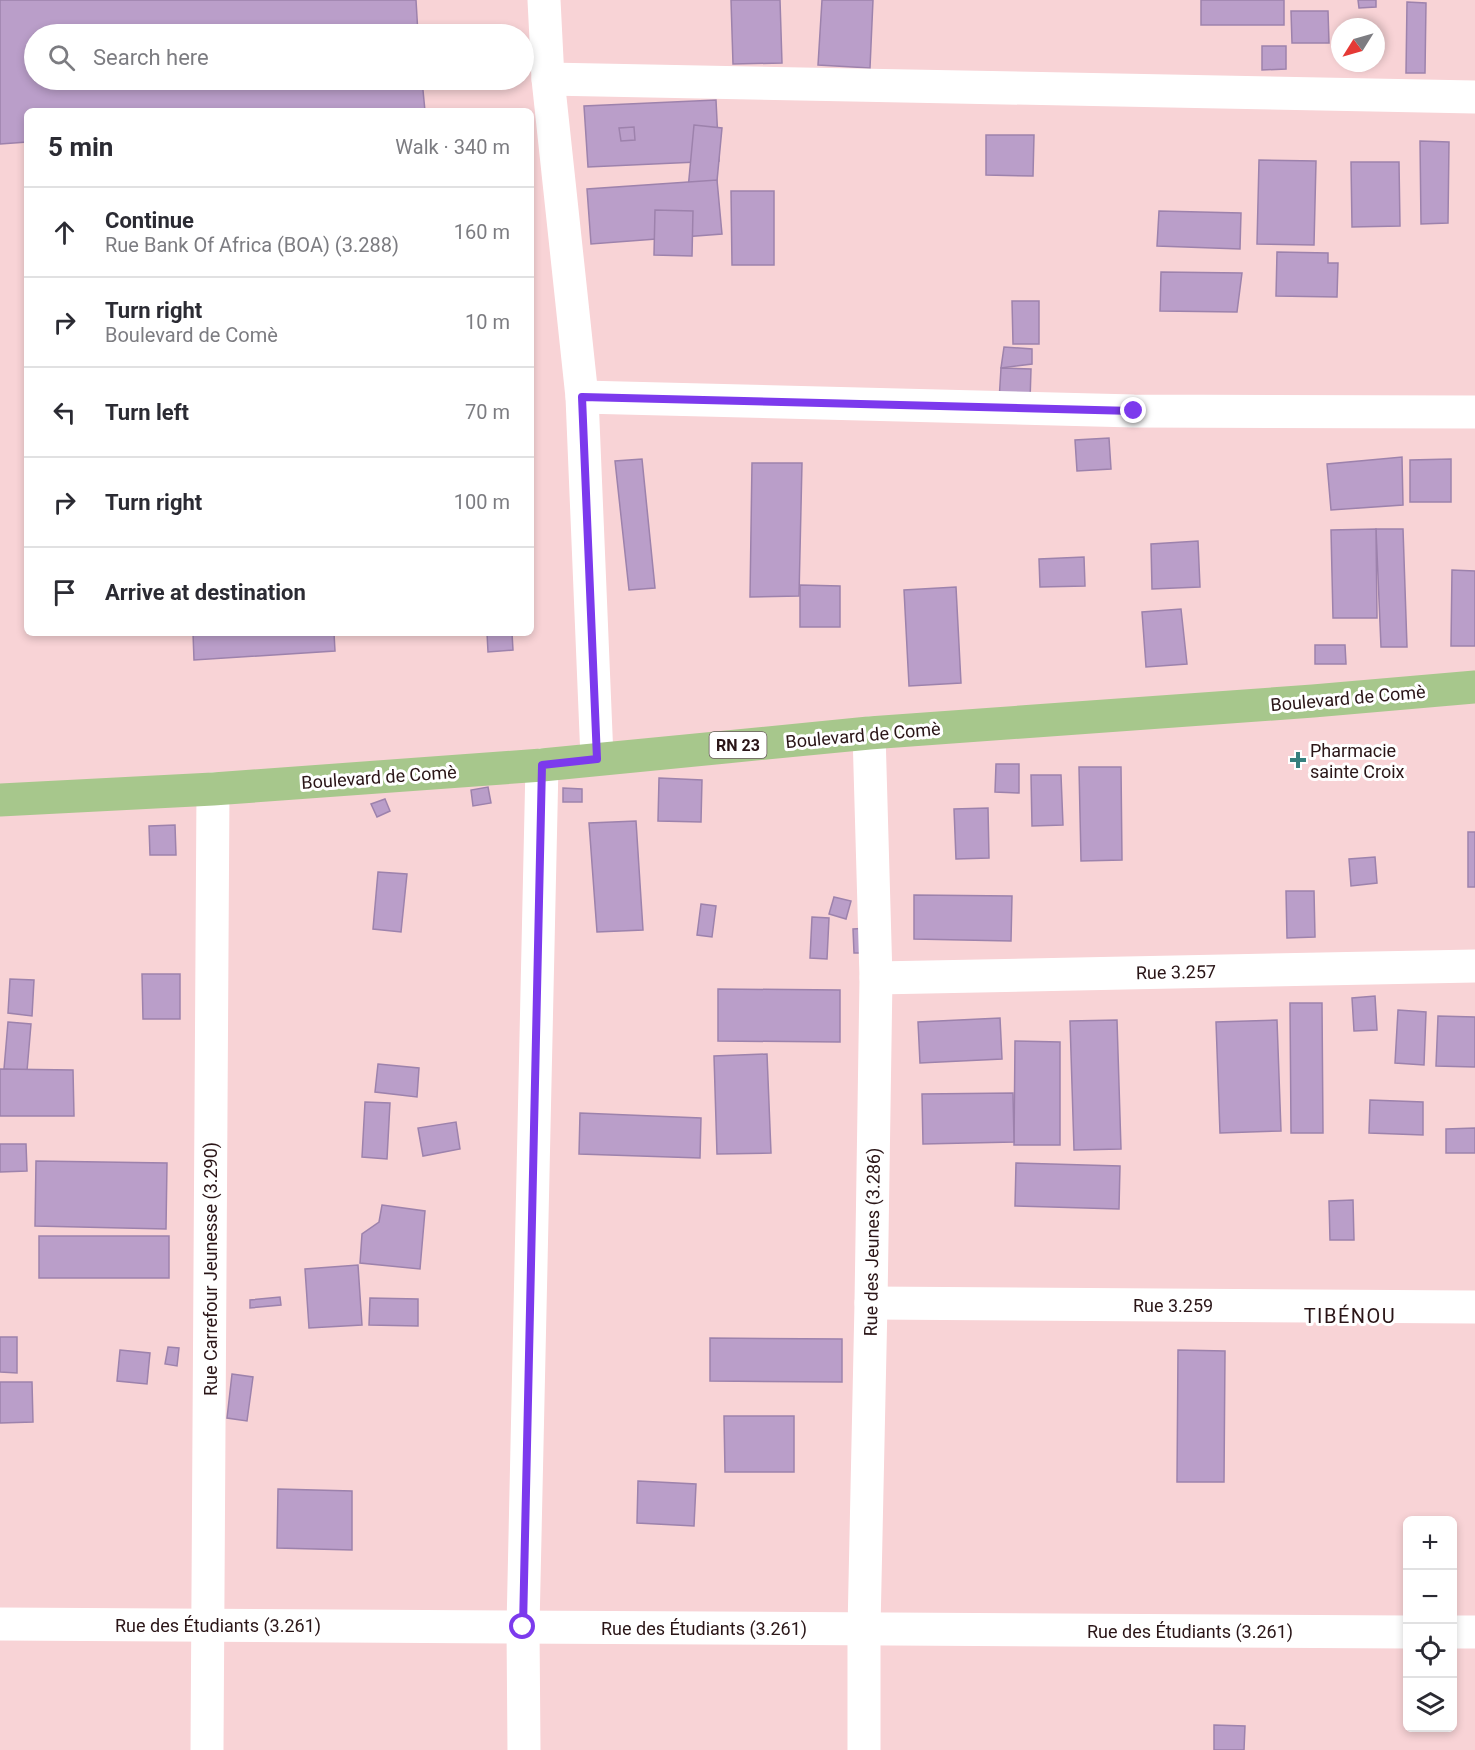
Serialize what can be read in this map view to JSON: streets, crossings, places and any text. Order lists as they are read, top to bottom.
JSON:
{
  "streets": {
    "main road": ["Boulevard de Comè", "RN 23"],
    "street": [
      "Rue 3.257",
      "Rue des Jeunes (3.286)",
      "Rue Carrefour Jeunesse (3.290)",
      "Rue 3.259",
      "Rue des Étudiants (3.261)"
    ]
  },
  "crossings": [
    ["Boulevard de Comè", "Rue des Jeunes (3.286)"],
    ["Boulevard de Comè", "Rue Carrefour Jeunesse (3.290)"],
    ["Rue 3.257", "Rue des Jeunes (3.286)"],
    ["Rue des Jeunes (3.286)", "Rue 3.259"],
    ["Rue des Jeunes (3.286)", "Rue des Étudiants (3.261)"],
    ["Rue Carrefour Jeunesse (3.290)", "Rue des Étudiants (3.261)"]
  ],
  "districts": ["TIBÉNOU"],
  "places": {
    "health": ["Pharmacie sainte Croix"]
  },
  "north": "bottom left",
  "page": {
    "search": "Search here",
    "heading": ["5 min", "Walk · 340 m"],
    "list": [
      ["Continue", "Rue Bank Of Africa (BOA) (3.288)", "160 m"],
      ["Turn right", "Boulevard de Comè", "10 m"],
      ["Turn left", "70 m"],
      ["Turn right", "100 m"],
      "Arrive at destination"
    ],
    "map_buttons": ["+", "−"]
  }
}
